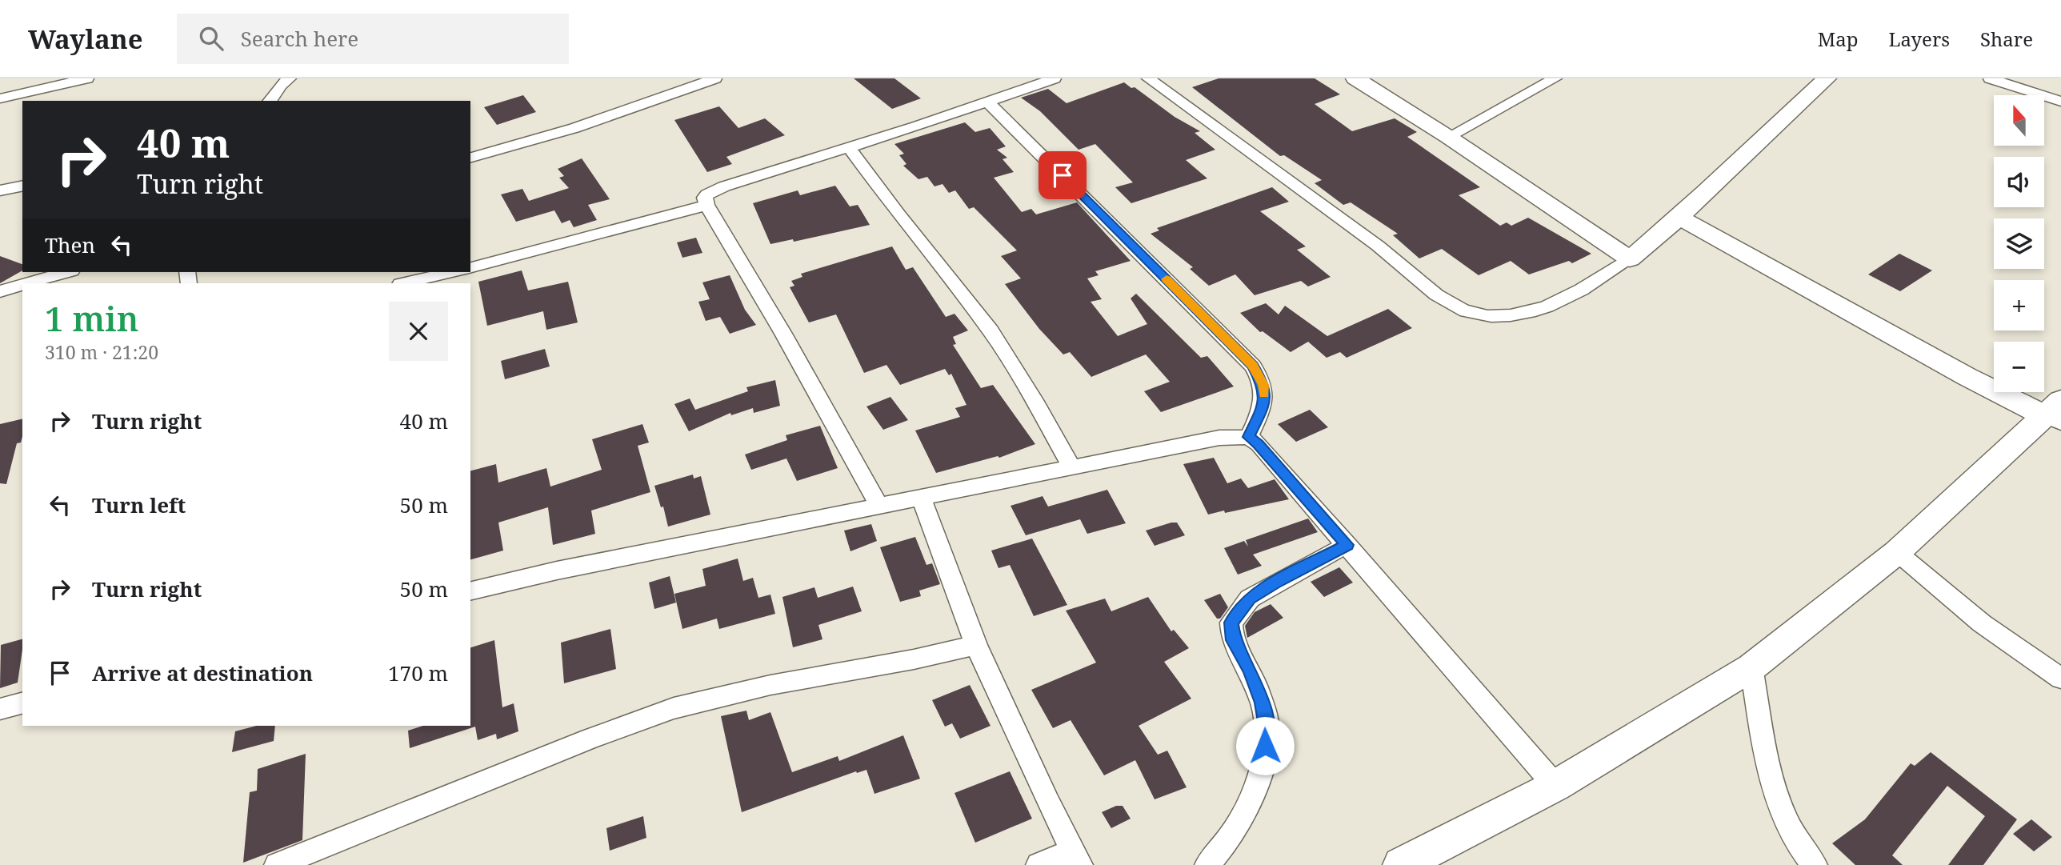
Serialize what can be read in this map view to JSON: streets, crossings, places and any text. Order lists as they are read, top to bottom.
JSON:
{
  "north": "top",
  "page": {
    "header": "Waylane",
    "search": "Search here",
    "nav": ["Map", "Layers", "Share"],
    "map_buttons": ["+", "−"],
    "turn": ["40 m", "Turn right"],
    "then": "Then",
    "heading": ["1 min", "310 m · 21:20"],
    "list": [
      {
        "name": "Turn right",
        "value": "40 m"
      },
      {
        "name": "Turn left",
        "value": "50 m"
      },
      {
        "name": "Turn right",
        "value": "50 m"
      },
      {
        "name": "Arrive at destination",
        "value": "170 m"
      }
    ]
  }
}
